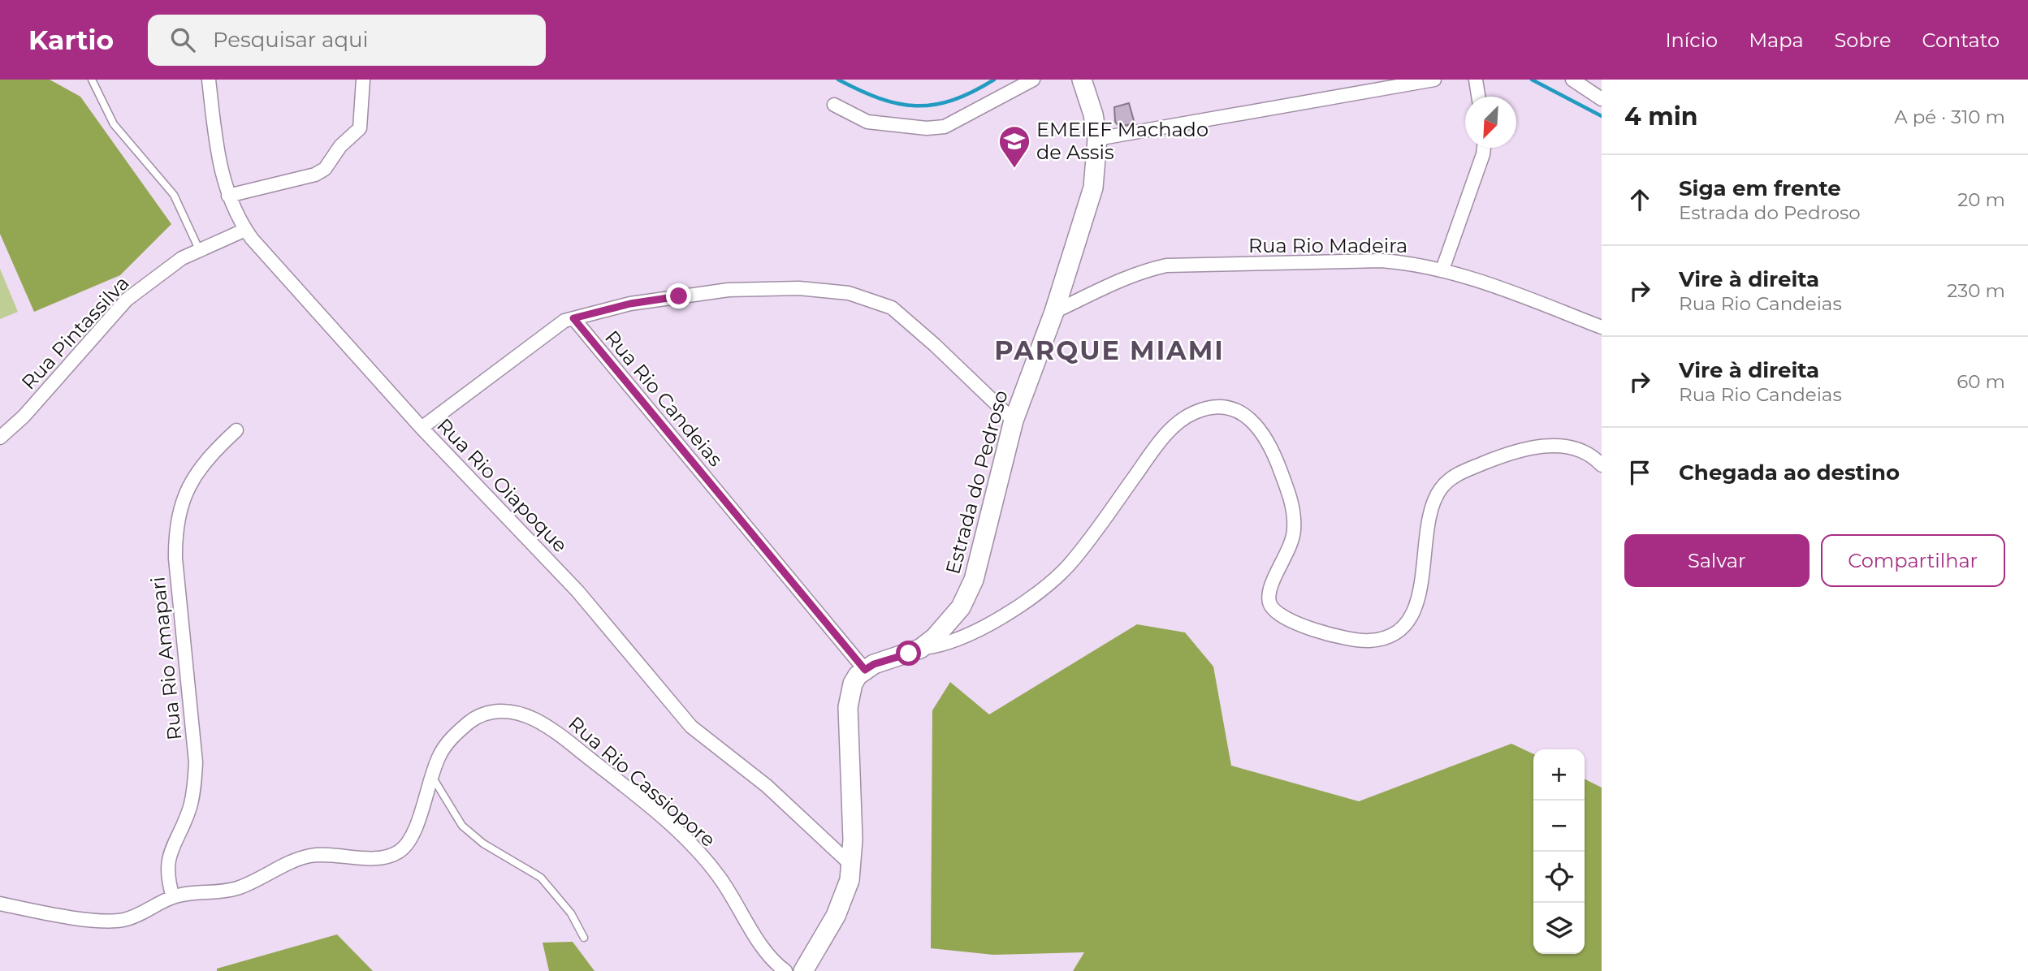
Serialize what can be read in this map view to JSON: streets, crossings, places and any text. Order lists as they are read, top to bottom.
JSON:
{
  "streets": {
    "main road": ["Estrada do Pedroso"],
    "street": [
      "Rua Rio Madeira",
      "Rua Pintassilva",
      "Rua Rio Candeias",
      "Rua Rio Oiapoque",
      "Rua Rio Amapari",
      "Rua Rio Cassiopore"
    ]
  },
  "crossings": [
    ["Rua Rio Madeira", "Estrada do Pedroso"],
    ["Rua Pintassilva", "Rua Rio Oiapoque"],
    ["Rua Rio Candeias", "Estrada do Pedroso"],
    ["Rua Rio Amapari", "Rua Rio Cassiopore"]
  ],
  "districts": ["PARQUE MIAMI"],
  "places": {
    "school or university": ["EMEIEF Machado de Assis"]
  },
  "north": "bottom left",
  "page": {
    "header": "Kartio",
    "search": "Pesquisar aqui",
    "nav": [
      "Início",
      "Mapa",
      "Sobre",
      "Contato"
    ],
    "heading": ["4 min", "A pé · 310 m"],
    "list": [
      ["Siga em frente", "Estrada do Pedroso", "20 m"],
      ["Vire à direita", "Rua Rio Candeias", "230 m"],
      ["Vire à direita", "Rua Rio Candeias", "60 m"],
      "Chegada ao destino"
    ],
    "buttons": ["Salvar", "Compartilhar"],
    "map_buttons": ["+", "−"]
  }
}
